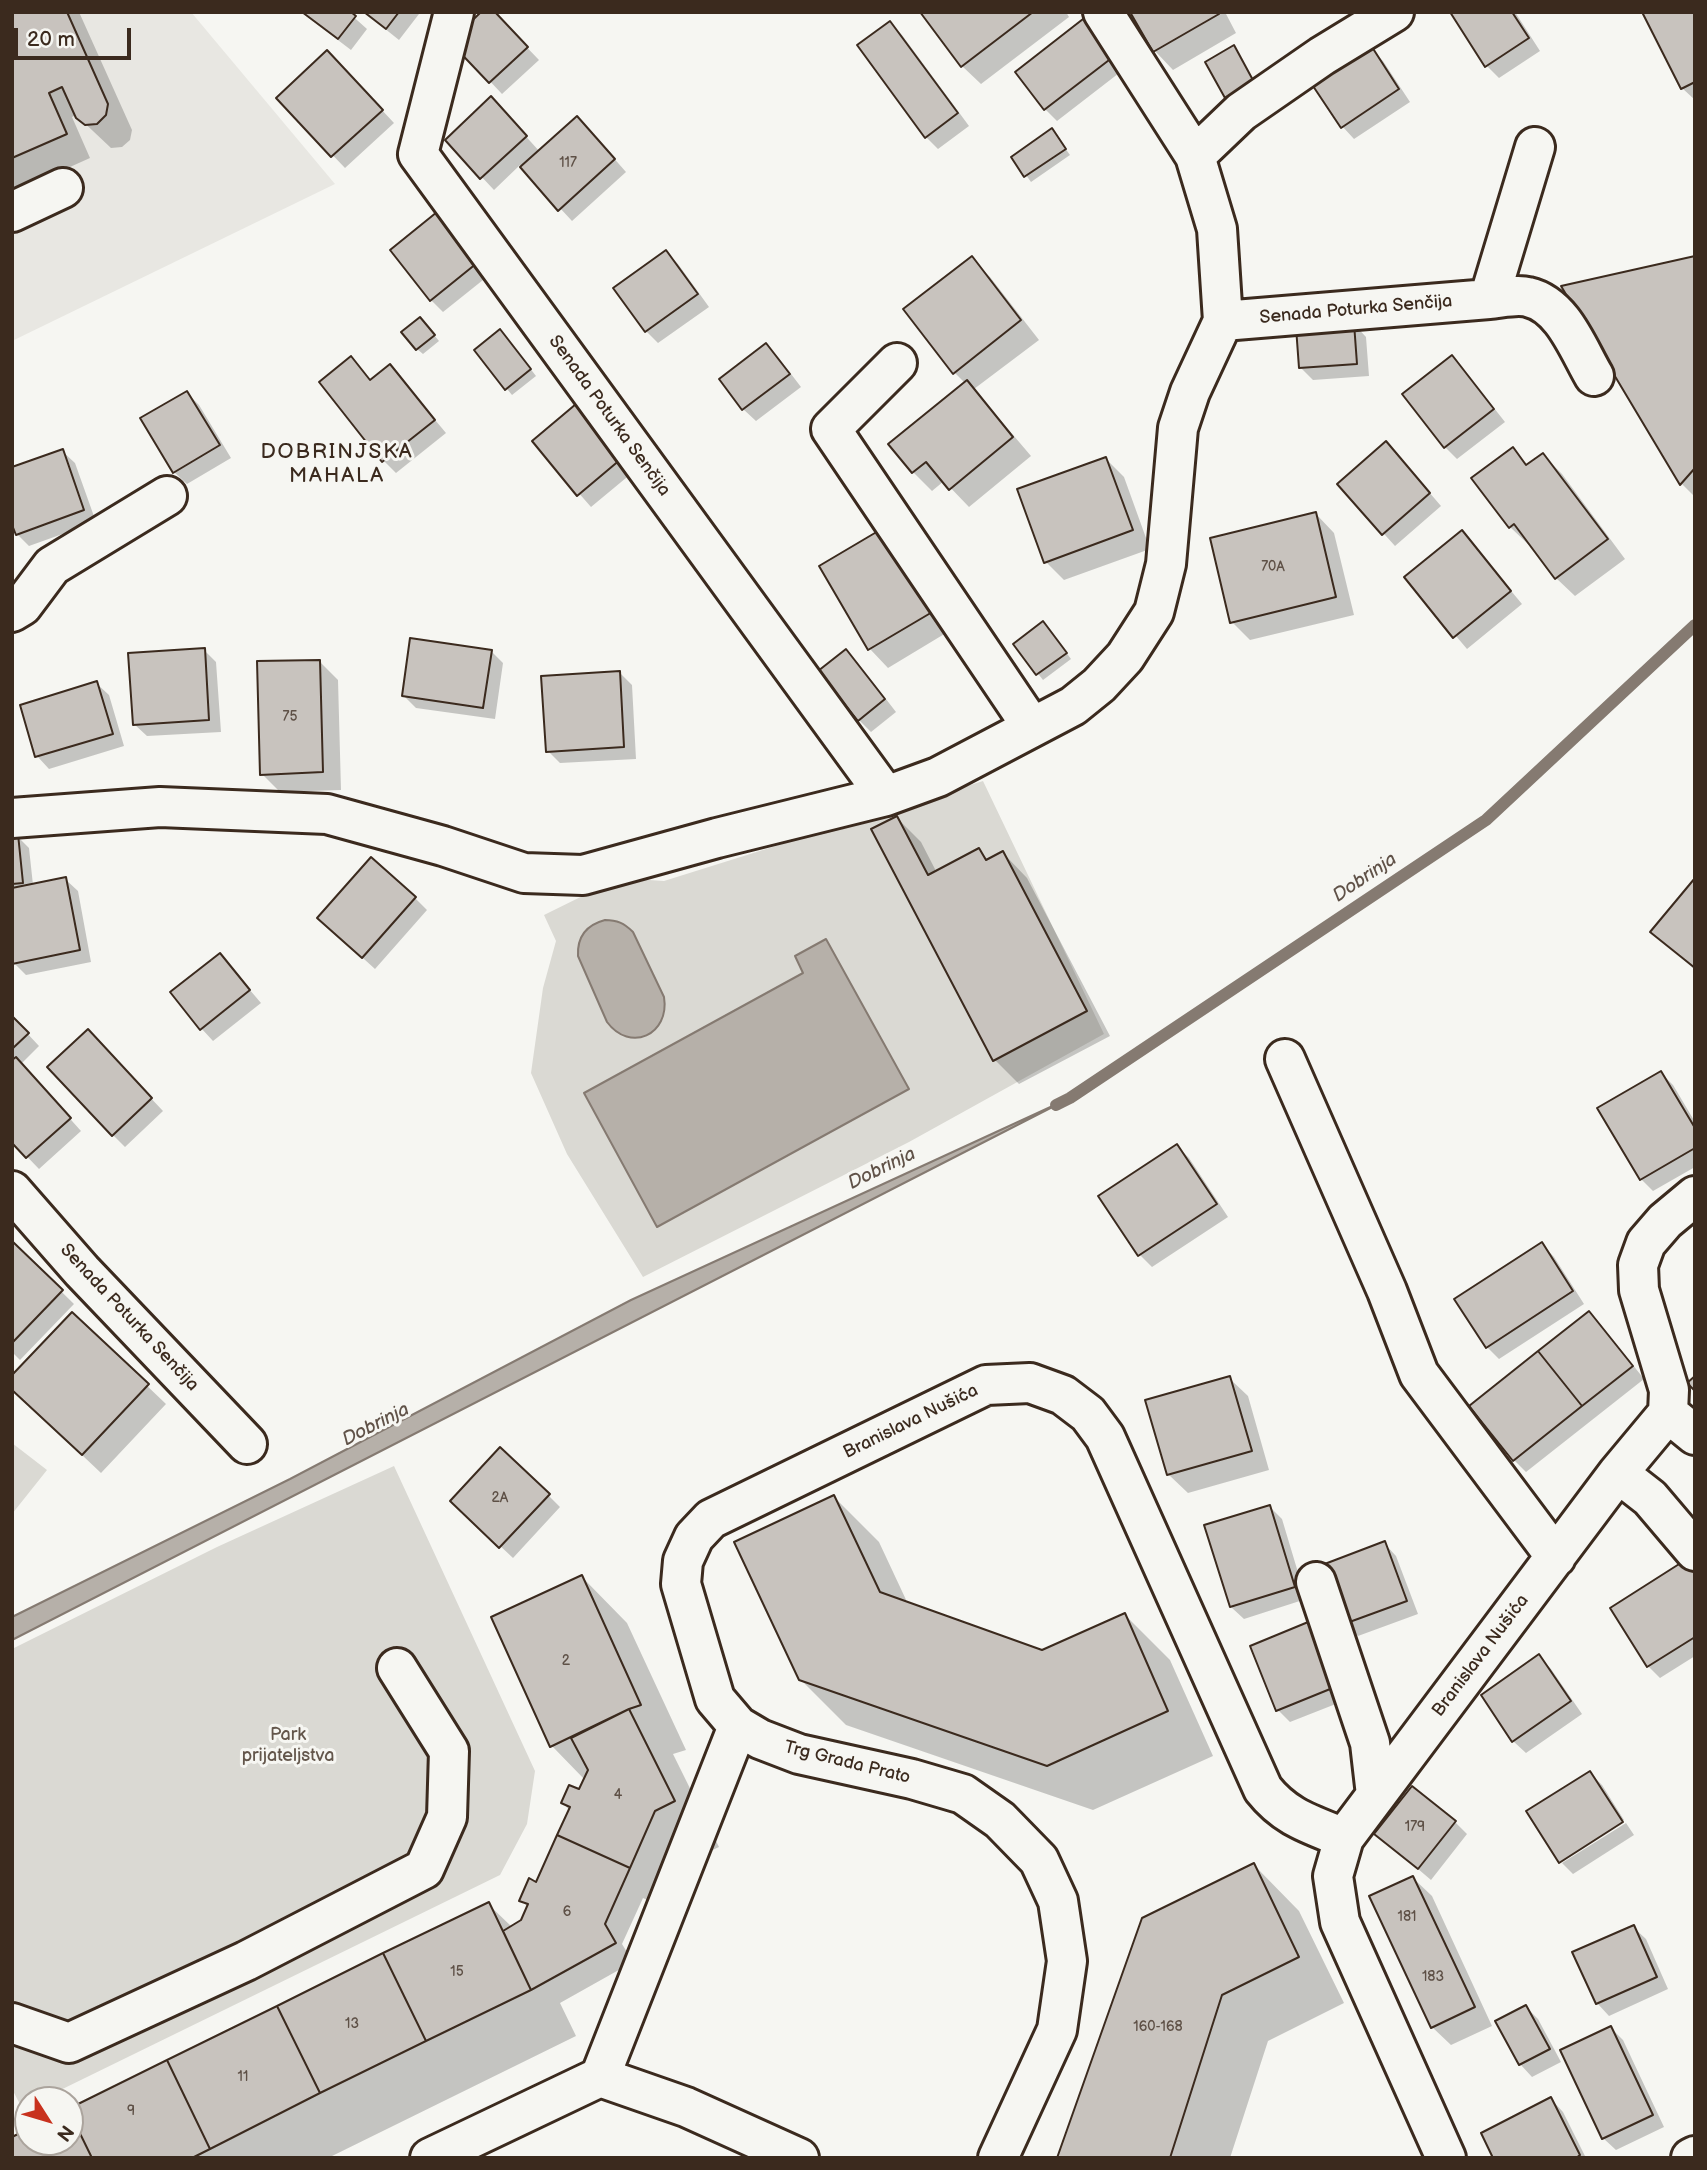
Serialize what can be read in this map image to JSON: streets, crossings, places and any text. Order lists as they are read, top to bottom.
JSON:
{
  "streets": {
    "street": ["Senada Poturka Senčija", "Branislava Nušića", "Trg Grada Prato"]
  },
  "crossings": [
    ["Branislava Nušića", "Trg Grada Prato"]
  ],
  "districts": ["DOBRINJSKA MAHALA"],
  "water": ["Dobrinja"],
  "parks": ["Park prijateljstva"],
  "house_numbers": [
    "117",
    "70A",
    "75",
    "2A",
    "2",
    "4",
    "179",
    "6",
    "181",
    "15",
    "183",
    "13",
    "160-168",
    "11",
    "9"
  ],
  "scale_bar": "20 m",
  "north": "bottom right"
}
